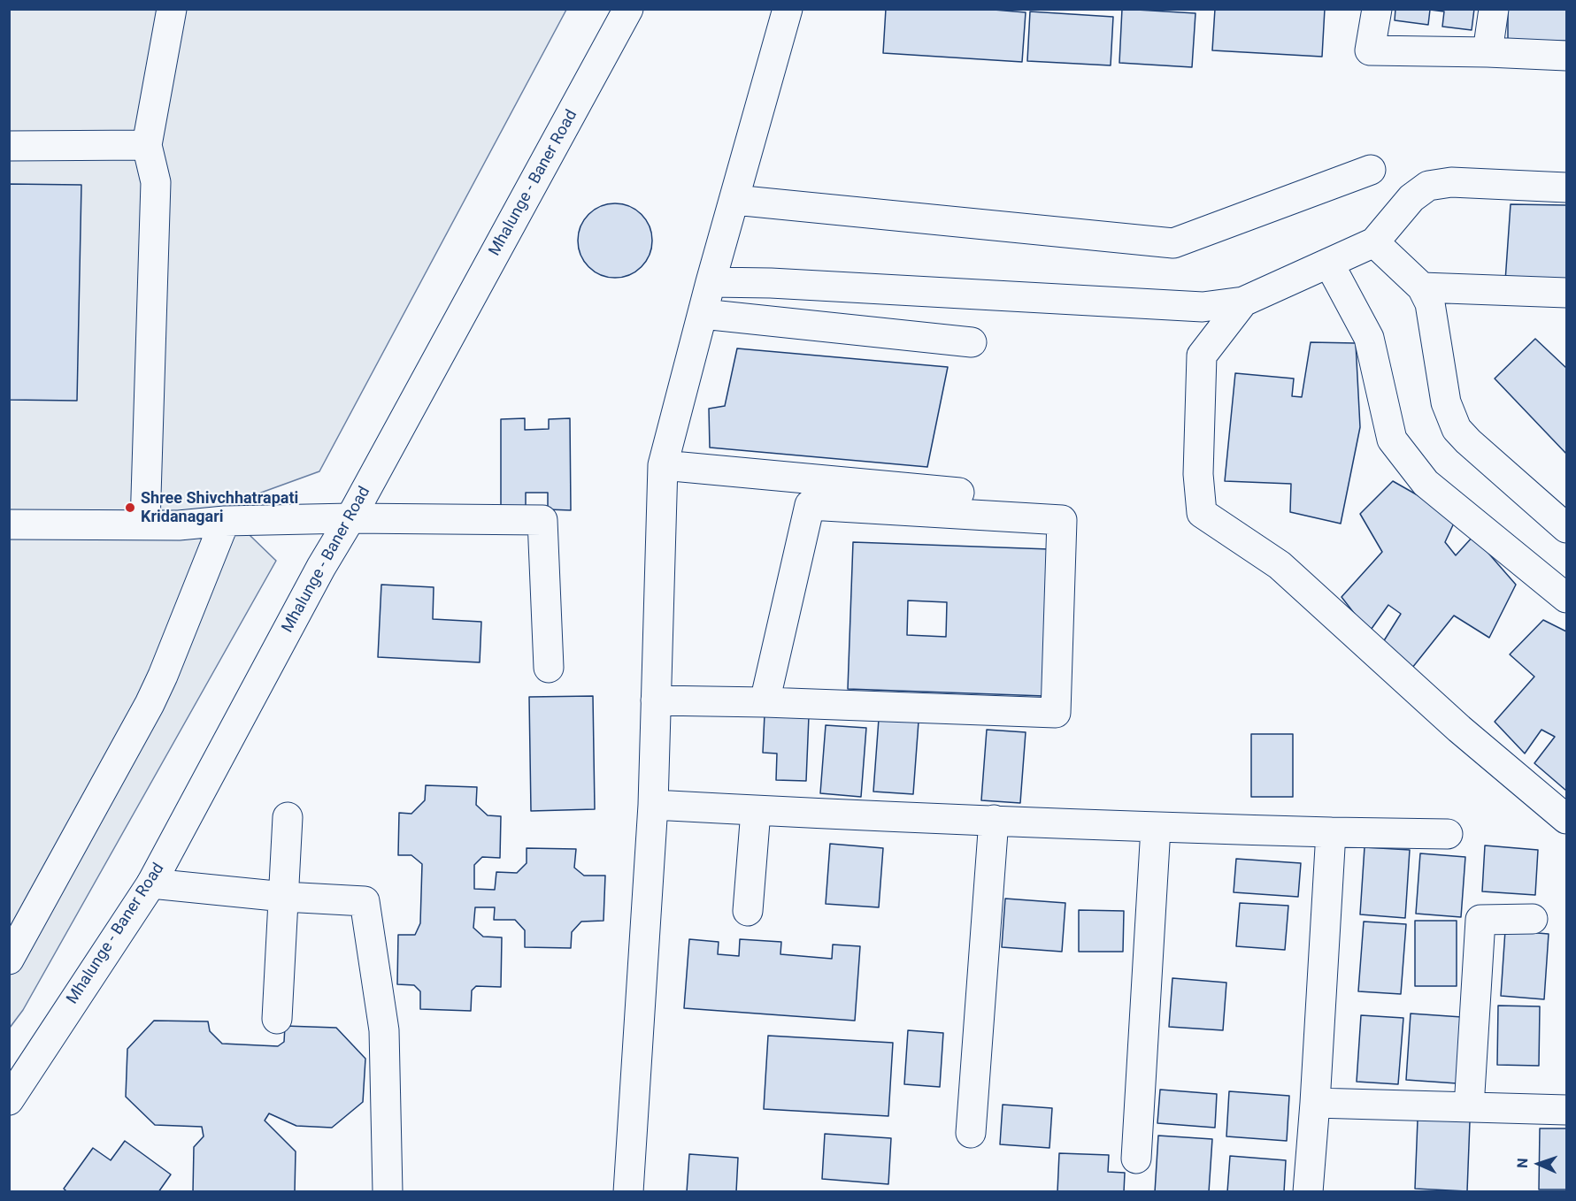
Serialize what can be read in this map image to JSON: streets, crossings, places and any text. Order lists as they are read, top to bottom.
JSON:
{
  "streets": {
    "street": ["Mhalunge - Baner Road"]
  },
  "places": ["Shree Shivchhatrapati Kridanagari"],
  "north": "left"
}
